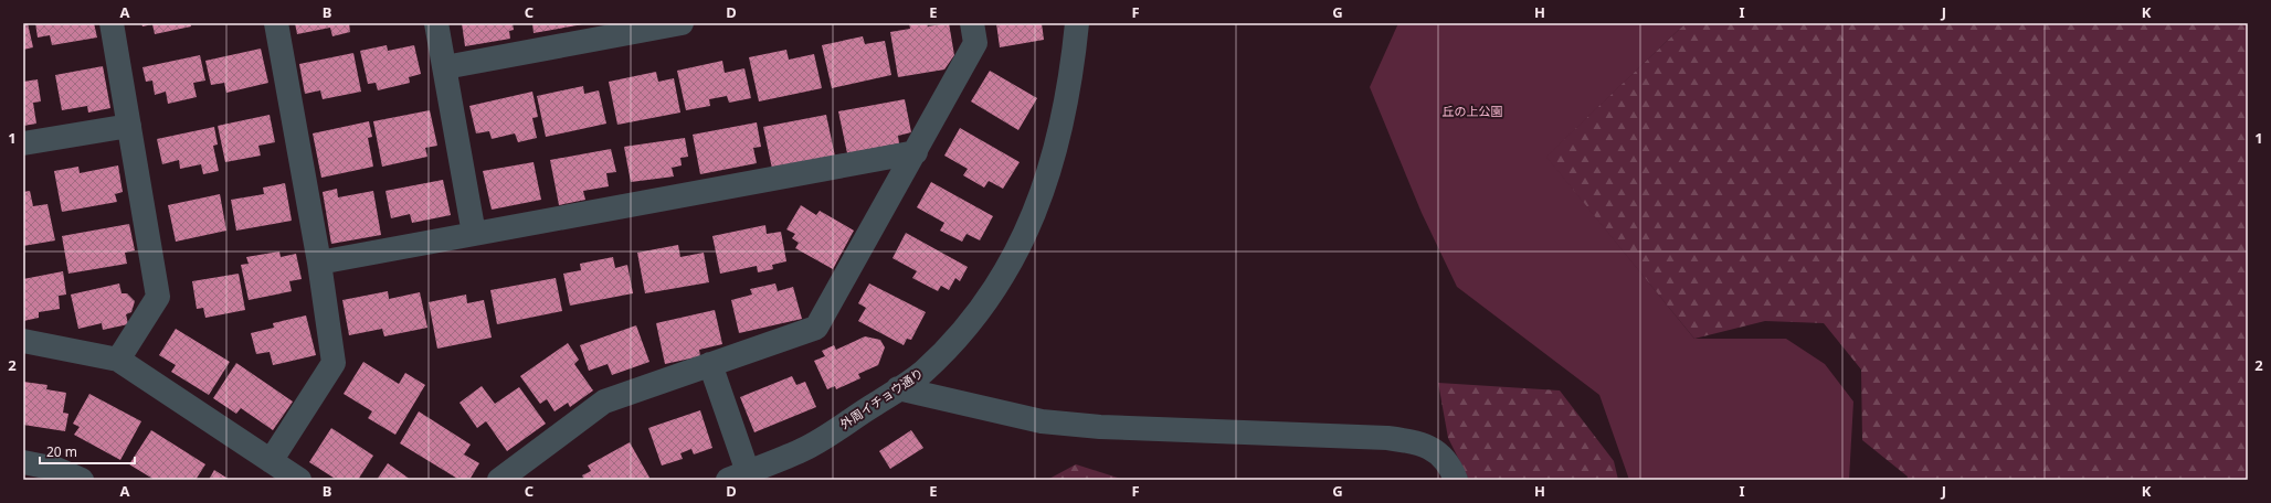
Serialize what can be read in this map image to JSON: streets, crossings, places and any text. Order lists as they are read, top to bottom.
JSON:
{
  "streets": {
    "street": ["外周イチョウ通り"]
  },
  "parks": ["丘の上公園"],
  "scale_bar": "20 m",
  "grid": {
    "columns": [
      "A",
      "B",
      "C",
      "D",
      "E",
      "F",
      "G",
      "H",
      "I",
      "J",
      "K"
    ],
    "rows": ["1", "2"]
  }
}
